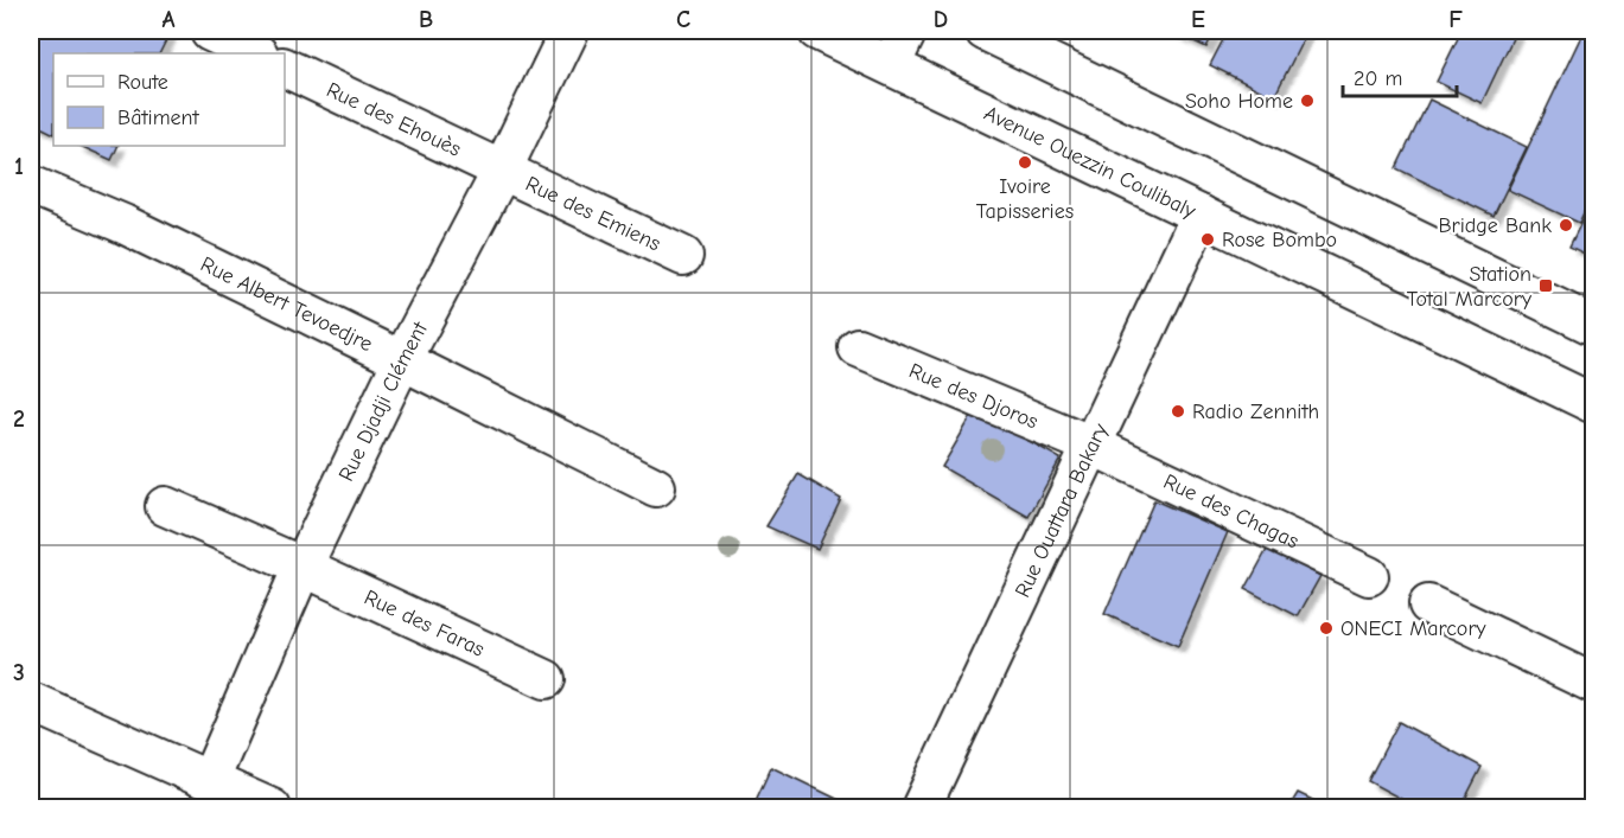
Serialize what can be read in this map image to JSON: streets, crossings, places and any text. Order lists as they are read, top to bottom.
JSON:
{
  "streets": {
    "street": [
      "Rue des Ehouès",
      "Avenue Ouezzin Coulibaly",
      "Rue des Emiens",
      "Rue Albert Tevoedjre",
      "Rue des Djoros",
      "Rue Djadji Clément",
      "Rue des Chagas",
      "Rue Ouattara Bakary",
      "Rue des Faras"
    ]
  },
  "crossings": [
    ["Rue des Ehouès", "Rue des Emiens"],
    ["Rue des Ehouès", "Rue Djadji Clément"],
    ["Avenue Ouezzin Coulibaly", "Rue Ouattara Bakary"],
    ["Rue des Emiens", "Rue Djadji Clément"],
    ["Rue Albert Tevoedjre", "Rue Djadji Clément"],
    ["Rue des Djoros", "Rue des Chagas"],
    ["Rue des Djoros", "Rue Ouattara Bakary"],
    ["Rue Djadji Clément", "Rue des Faras"],
    ["Rue des Chagas", "Rue Ouattara Bakary"]
  ],
  "places": {
    "other": [
      "Soho Home",
      "Ivoire Tapisseries",
      "Bridge Bank",
      "Rose Bombo",
      "Radio Zennith",
      "ONECI Marcory"
    ],
    "transit": ["Station Total Marcory"]
  },
  "legend": ["Route", "Bâtiment"],
  "scale_bar": "20 m",
  "grid": {
    "columns": [
      "A",
      "B",
      "C",
      "D",
      "E",
      "F"
    ],
    "rows": ["1", "2", "3"]
  }
}
